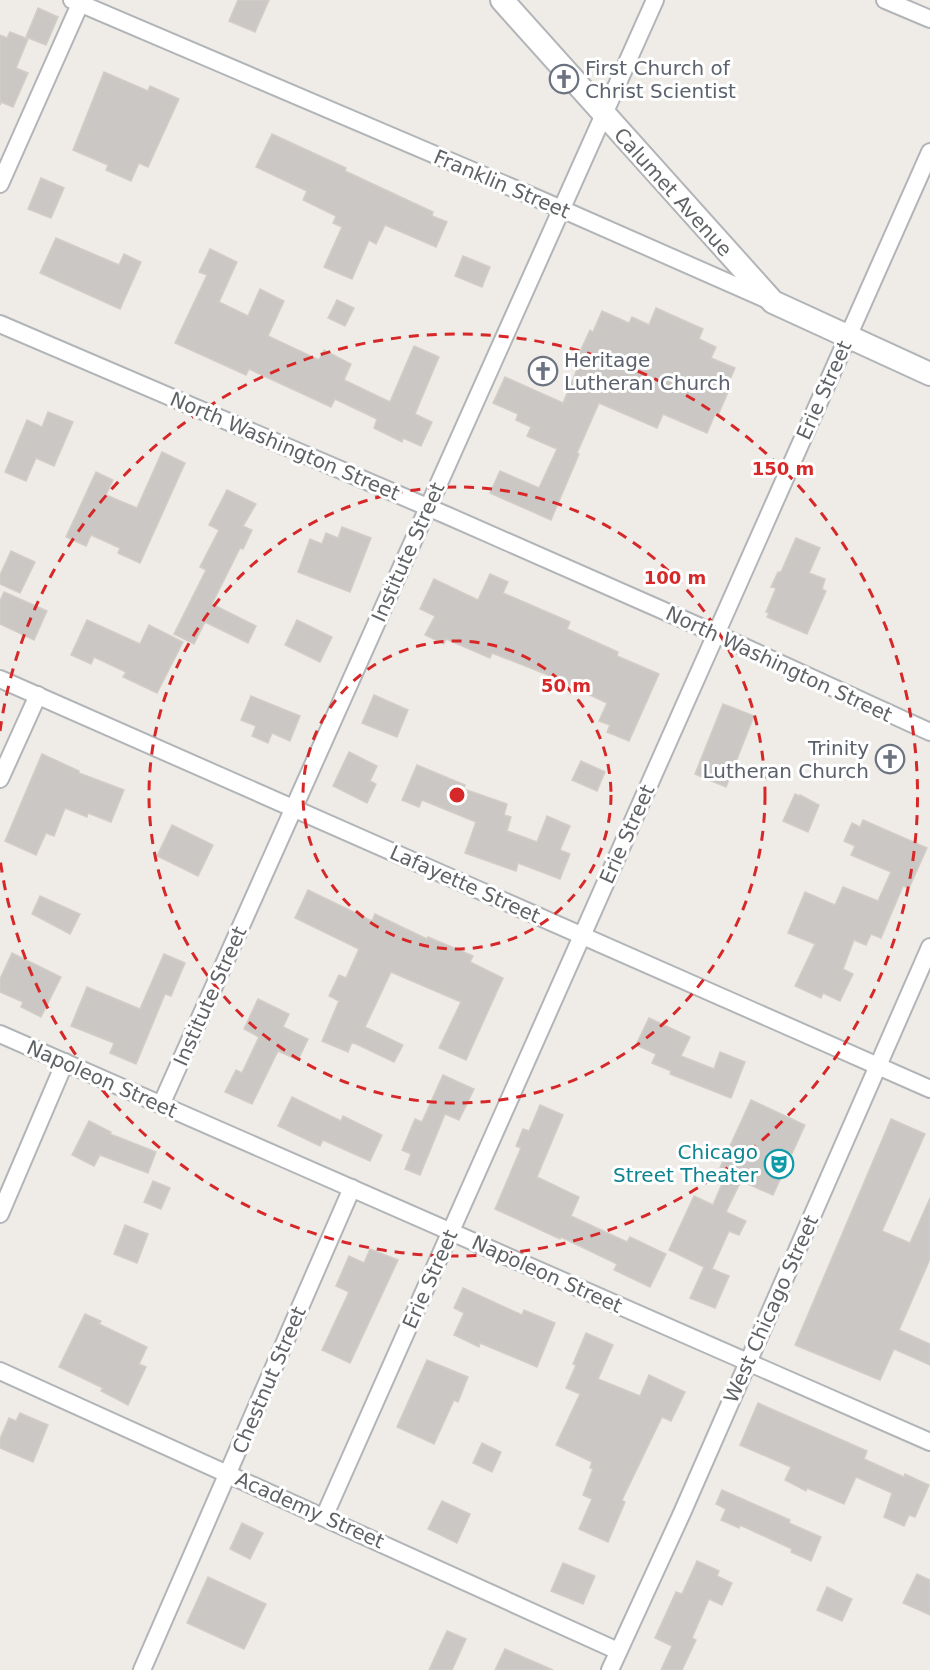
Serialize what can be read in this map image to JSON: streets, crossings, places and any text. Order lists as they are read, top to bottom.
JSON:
{
  "streets": {
    "main road": ["Franklin Street", "Calumet Avenue"],
    "street": [
      "Erie Street",
      "North Washington Street",
      "Institute Street",
      "Lafayette Street",
      "Napoleon Street",
      "West Chicago Street",
      "Chestnut Street",
      "Academy Street"
    ]
  },
  "crossings": [
    ["Franklin Street", "Calumet Avenue"],
    ["Franklin Street", "Erie Street"],
    ["Franklin Street", "Institute Street"],
    ["Calumet Avenue", "Institute Street"],
    ["Erie Street", "North Washington Street"],
    ["Erie Street", "Lafayette Street"],
    ["Erie Street", "Napoleon Street"],
    ["Erie Street", "Academy Street"],
    ["North Washington Street", "Institute Street"],
    ["Institute Street", "Lafayette Street"],
    ["Institute Street", "Napoleon Street"],
    ["Lafayette Street", "West Chicago Street"],
    ["Napoleon Street", "West Chicago Street"],
    ["Napoleon Street", "Chestnut Street"],
    ["West Chicago Street", "Academy Street"],
    ["Chestnut Street", "Academy Street"]
  ],
  "places": {
    "church": ["First Church of Christ Scientist", "Heritage Lutheran Church", "Trinity Lutheran Church"],
    "theatre": ["Chicago Street Theater"]
  },
  "rings": ["150 m", "100 m", "50 m"]
}
